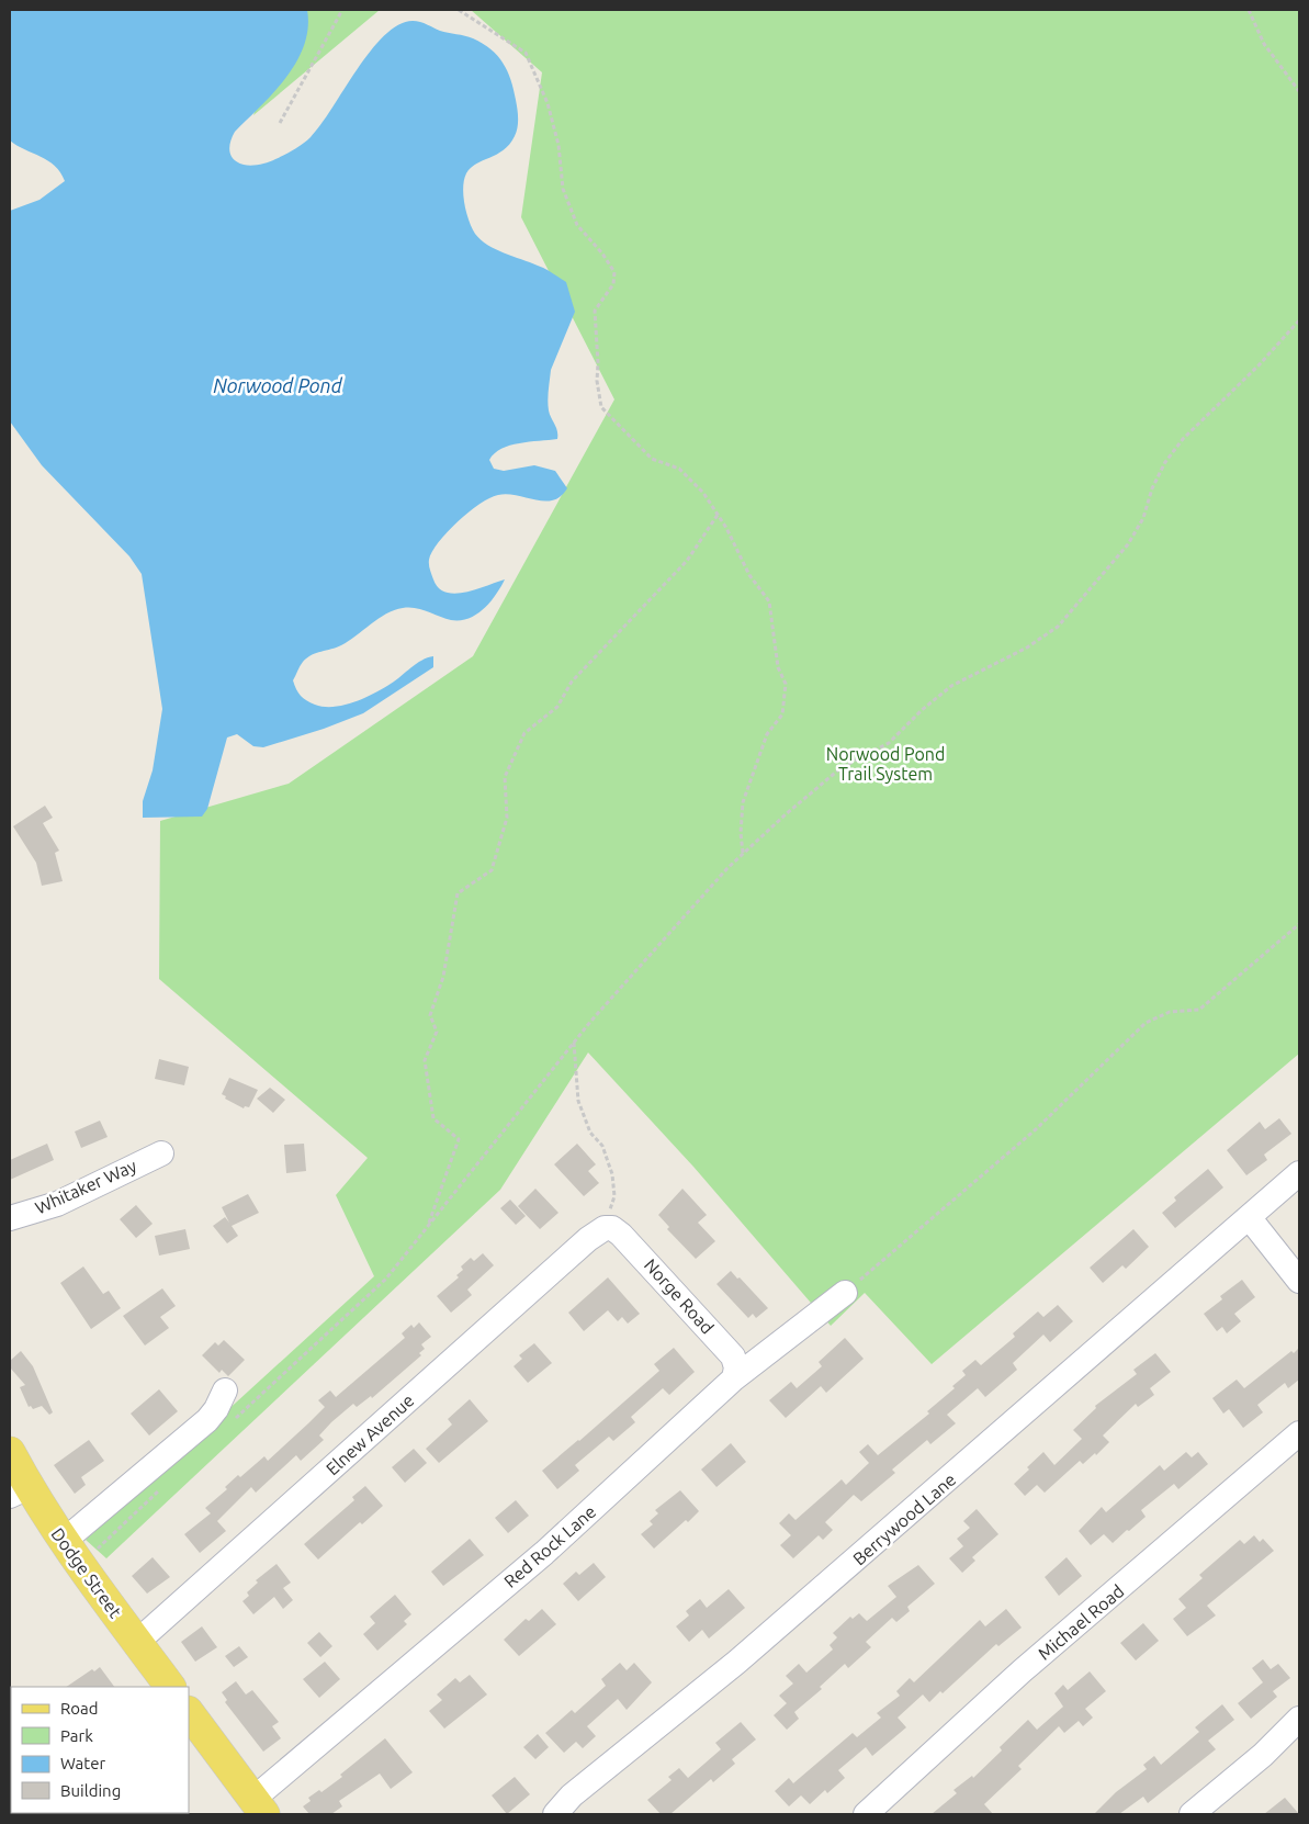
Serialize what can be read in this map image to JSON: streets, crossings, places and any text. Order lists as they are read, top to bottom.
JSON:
{
  "streets": {
    "main road": ["Dodge Street"],
    "street": [
      "Whitaker Way",
      "Norge Road",
      "Elnew Avenue",
      "Berrywood Lane",
      "Red Rock Lane",
      "Michael Road"
    ]
  },
  "crossings": [
    ["Norge Road", "Elnew Avenue"],
    ["Norge Road", "Red Rock Lane"],
    ["Elnew Avenue", "Dodge Street"]
  ],
  "water": ["Norwood Pond"],
  "parks": ["Norwood Pond Trail System"],
  "legend": [
    "Road",
    "Park",
    "Water",
    "Building"
  ]
}
